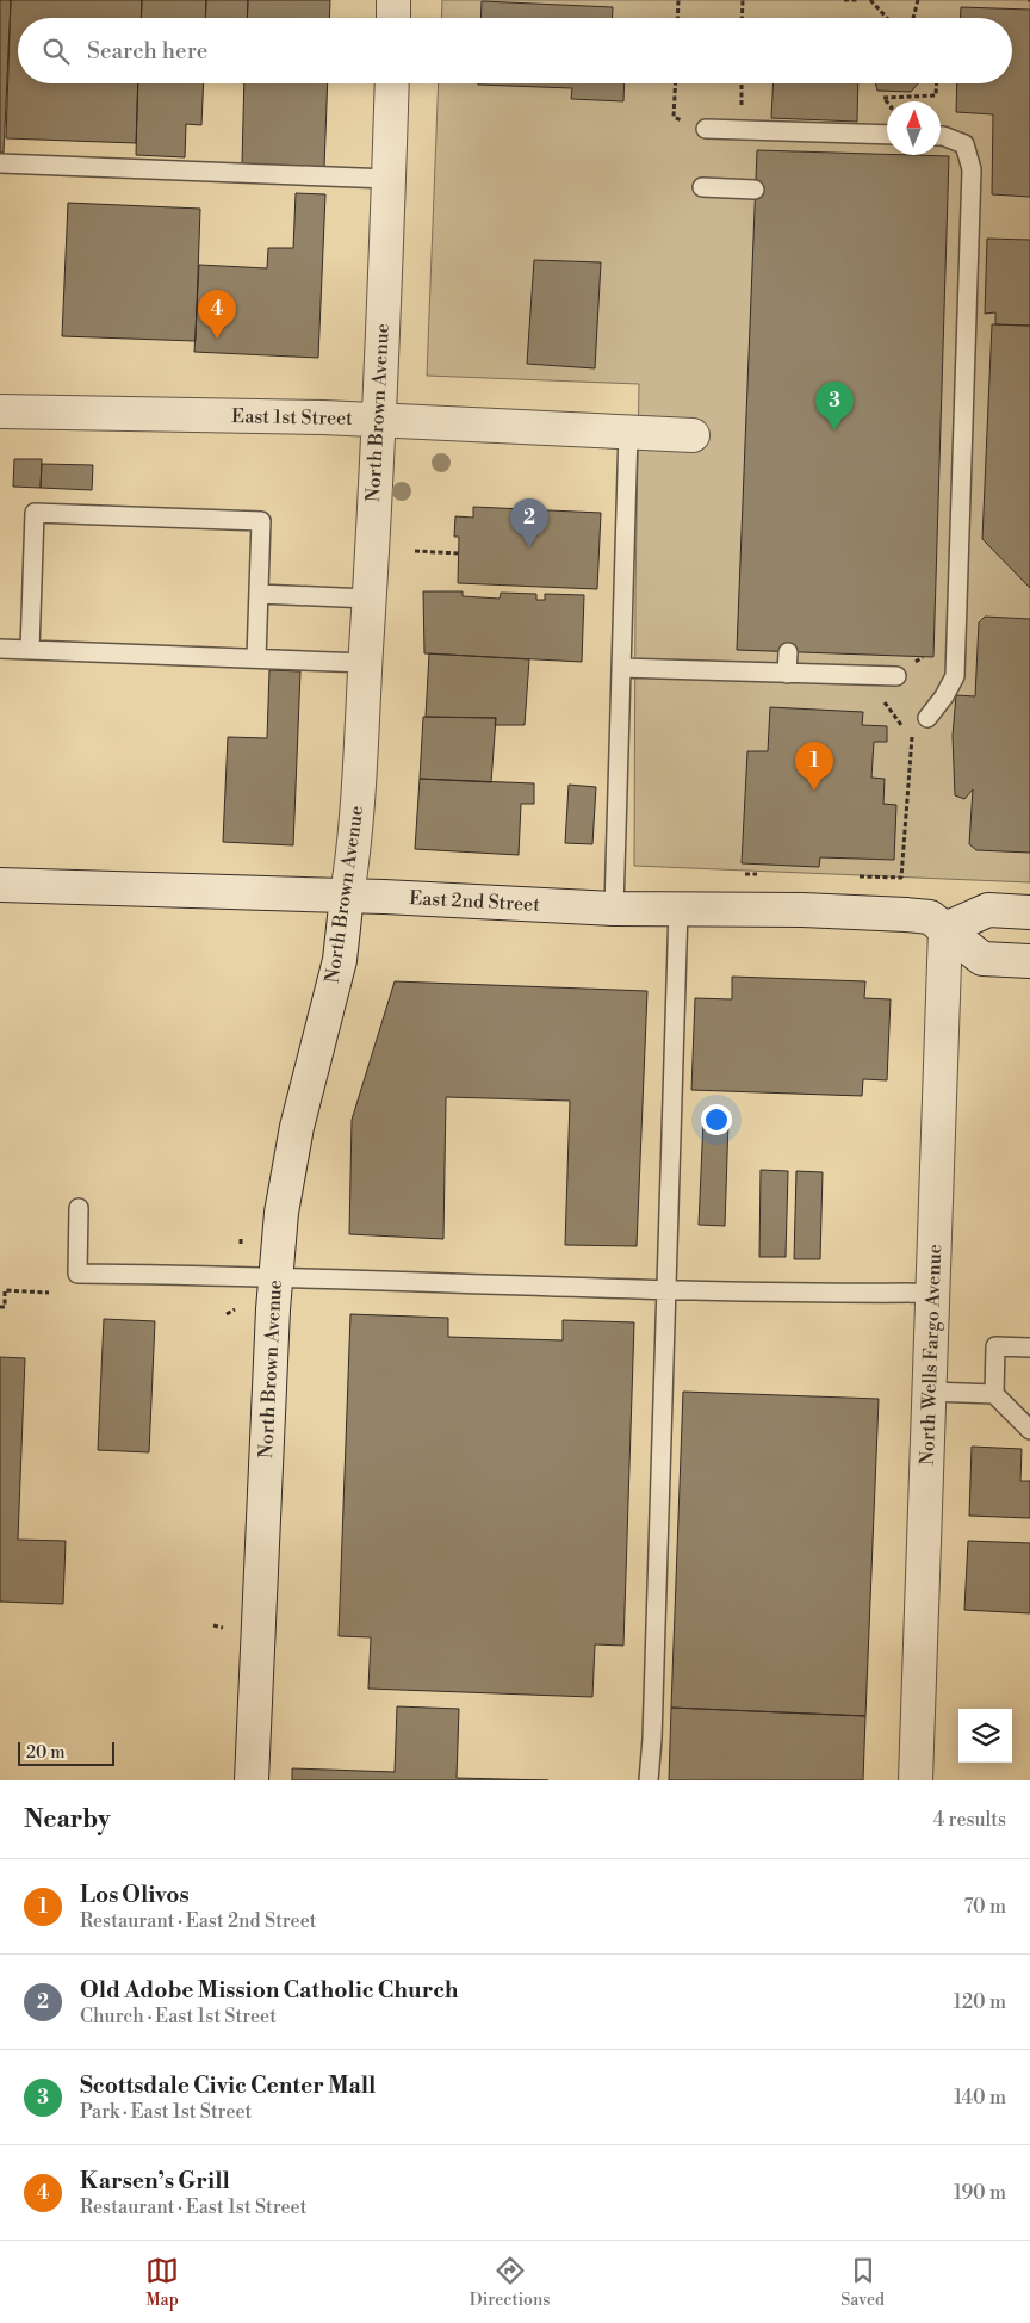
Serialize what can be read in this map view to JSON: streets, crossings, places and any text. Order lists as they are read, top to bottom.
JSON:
{
  "streets": {
    "street": [
      "North Brown Avenue",
      "East 1st Street",
      "East 2nd Street",
      "North Wells Fargo Avenue"
    ]
  },
  "crossings": [
    ["North Brown Avenue", "East 1st Street"],
    ["North Brown Avenue", "East 2nd Street"],
    ["East 2nd Street", "North Wells Fargo Avenue"]
  ],
  "scale_bar": "20 m",
  "north": "top",
  "page": {
    "search": "Search here",
    "pins": [
      "4",
      "3",
      "2",
      "1"
    ],
    "scale": "20 m",
    "heading": ["Nearby", "4 results"],
    "list": [
      {
        "mark": "1",
        "name": "Los Olivos",
        "note": "Restaurant · East 2nd Street",
        "value": "70 m"
      },
      {
        "mark": "2",
        "name": "Old Adobe Mission Catholic Church",
        "note": "Church · East 1st Street",
        "value": "120 m"
      },
      {
        "mark": "3",
        "name": "Scottsdale Civic Center Mall",
        "note": "Park · East 1st Street",
        "value": "140 m"
      },
      {
        "mark": "4",
        "name": "Karsen’s Grill",
        "note": "Restaurant · East 1st Street",
        "value": "190 m"
      }
    ],
    "nav": ["Map", "Directions", "Saved"]
  }
}
